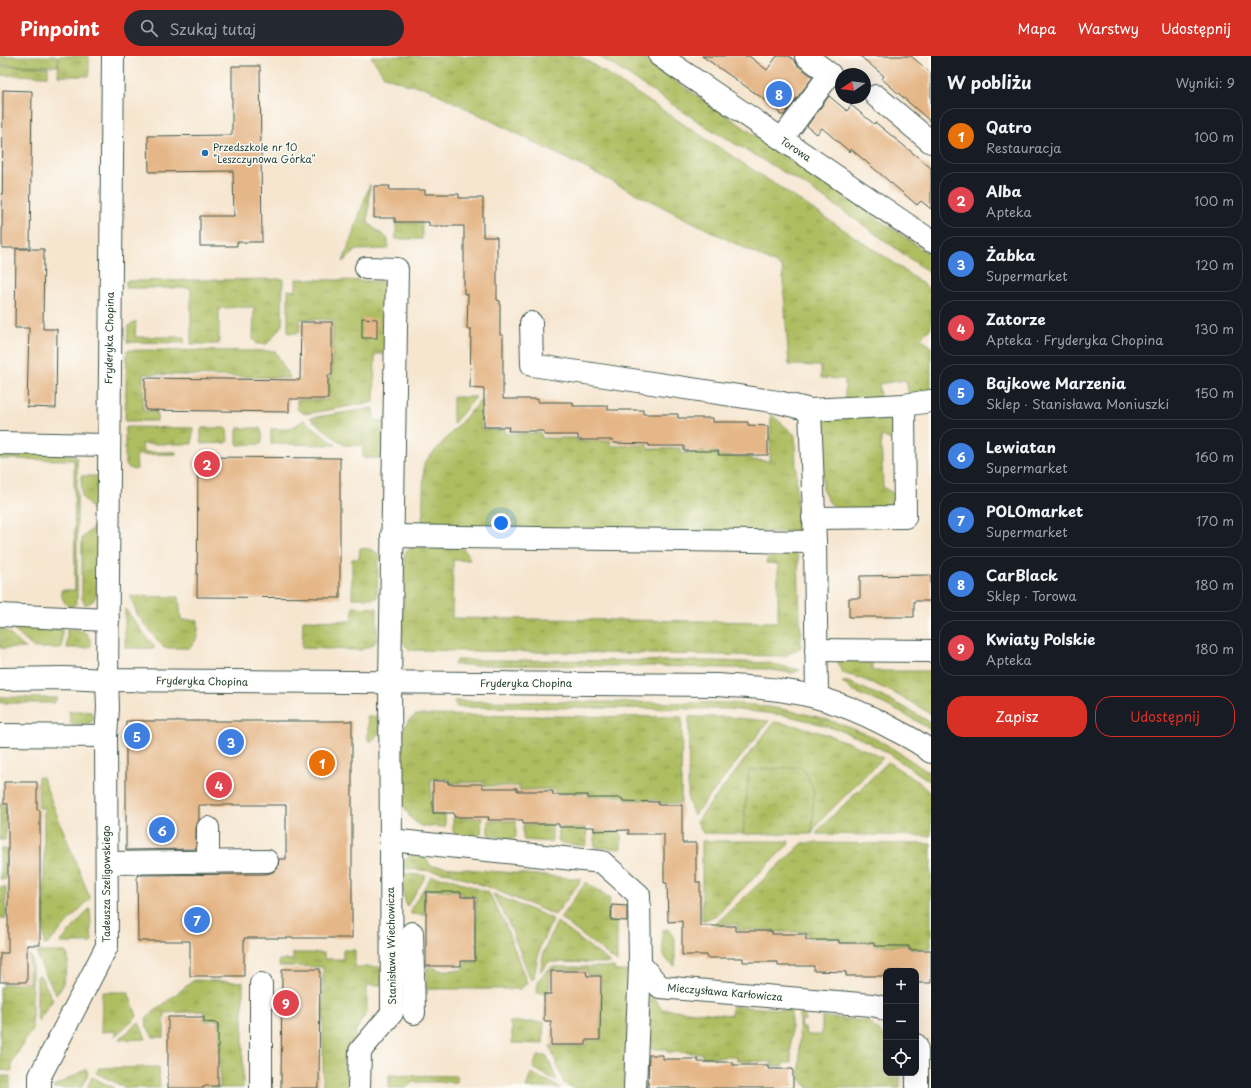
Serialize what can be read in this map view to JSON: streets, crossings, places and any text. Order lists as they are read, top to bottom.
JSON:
{
  "streets": {
    "street": [
      "Torowa",
      "Fryderyka Chopina",
      "Tadeusza Szeligowskiego",
      "Stanisława Wiechowicza",
      "Mieczysława Karłowicza"
    ]
  },
  "crossings": [
    ["Fryderyka Chopina", "Tadeusza Szeligowskiego"],
    ["Fryderyka Chopina", "Stanisława Wiechowicza"]
  ],
  "places": ["Przedszkole nr 10 \"Leszczynowa Górka\""],
  "north": "left",
  "page": {
    "header": "Pinpoint",
    "search": "Szukaj tutaj",
    "nav": ["Mapa", "Warstwy", "Udostępnij"],
    "heading": ["W pobliżu", "Wyniki: 9"],
    "pins": [
      "8",
      "2",
      "5",
      "3",
      "1",
      "4",
      "6",
      "7",
      "9"
    ],
    "list": [
      {
        "mark": "1",
        "name": "Qatro",
        "note": "Restauracja",
        "value": "100 m"
      },
      {
        "mark": "2",
        "name": "Alba",
        "note": "Apteka",
        "value": "100 m"
      },
      {
        "mark": "3",
        "name": "Żabka",
        "note": "Supermarket",
        "value": "120 m"
      },
      {
        "mark": "4",
        "name": "Zatorze",
        "note": "Apteka · Fryderyka Chopina",
        "value": "130 m"
      },
      {
        "mark": "5",
        "name": "Bajkowe Marzenia",
        "note": "Sklep · Stanisława Moniuszki",
        "value": "150 m"
      },
      {
        "mark": "6",
        "name": "Lewiatan",
        "note": "Supermarket",
        "value": "160 m"
      },
      {
        "mark": "7",
        "name": "POLOmarket",
        "note": "Supermarket",
        "value": "170 m"
      },
      {
        "mark": "8",
        "name": "CarBlack",
        "note": "Sklep · Torowa",
        "value": "180 m"
      },
      {
        "mark": "9",
        "name": "Kwiaty Polskie",
        "note": "Apteka",
        "value": "180 m"
      }
    ],
    "buttons": ["Zapisz", "Udostępnij"],
    "map_buttons": ["+", "−"]
  }
}
